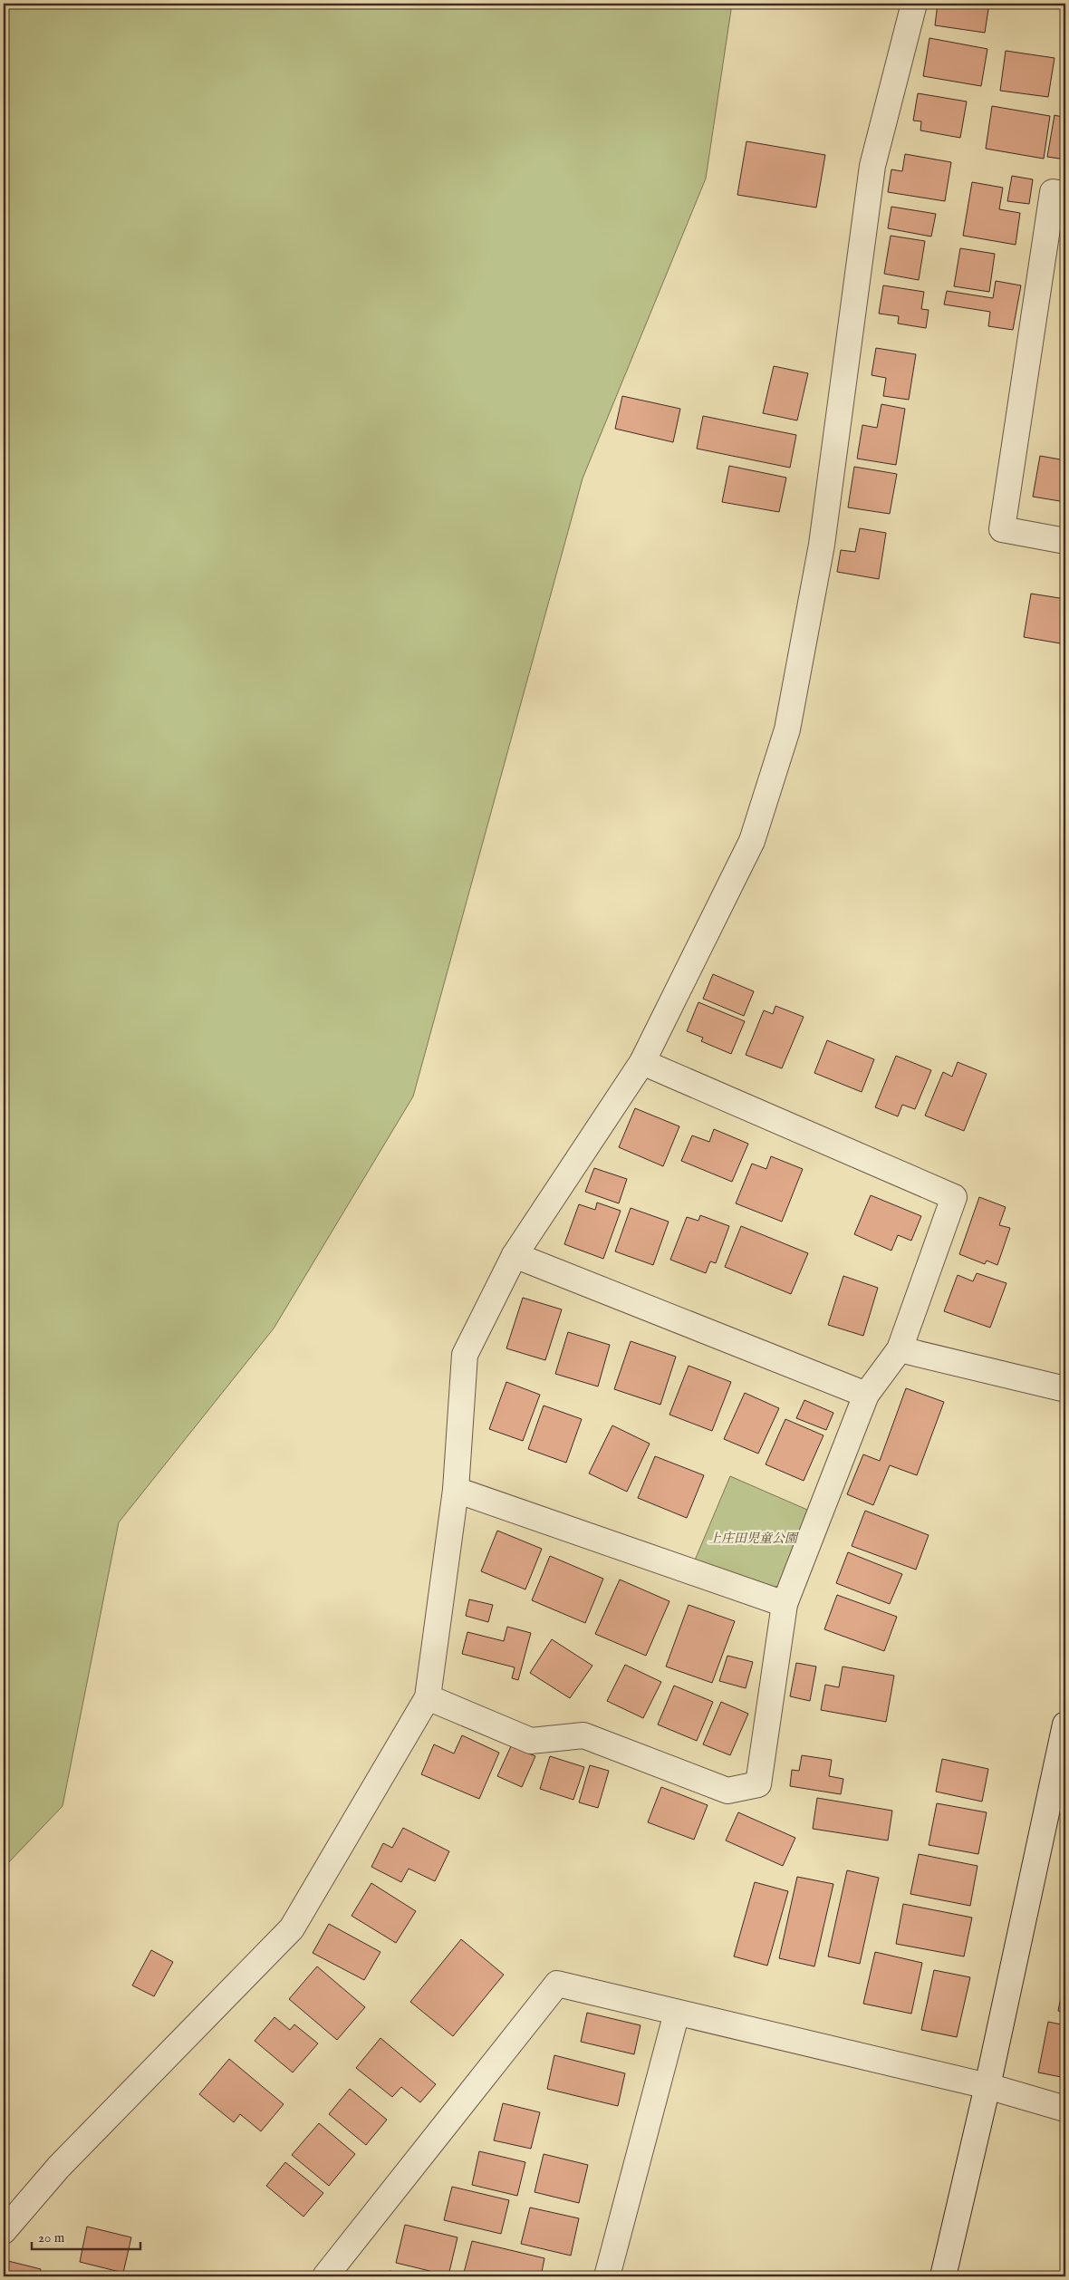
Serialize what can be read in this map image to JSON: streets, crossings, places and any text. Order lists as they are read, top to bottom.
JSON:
{
  "parks": ["上庄田児童公園"],
  "scale_bar": "20 m"
}
